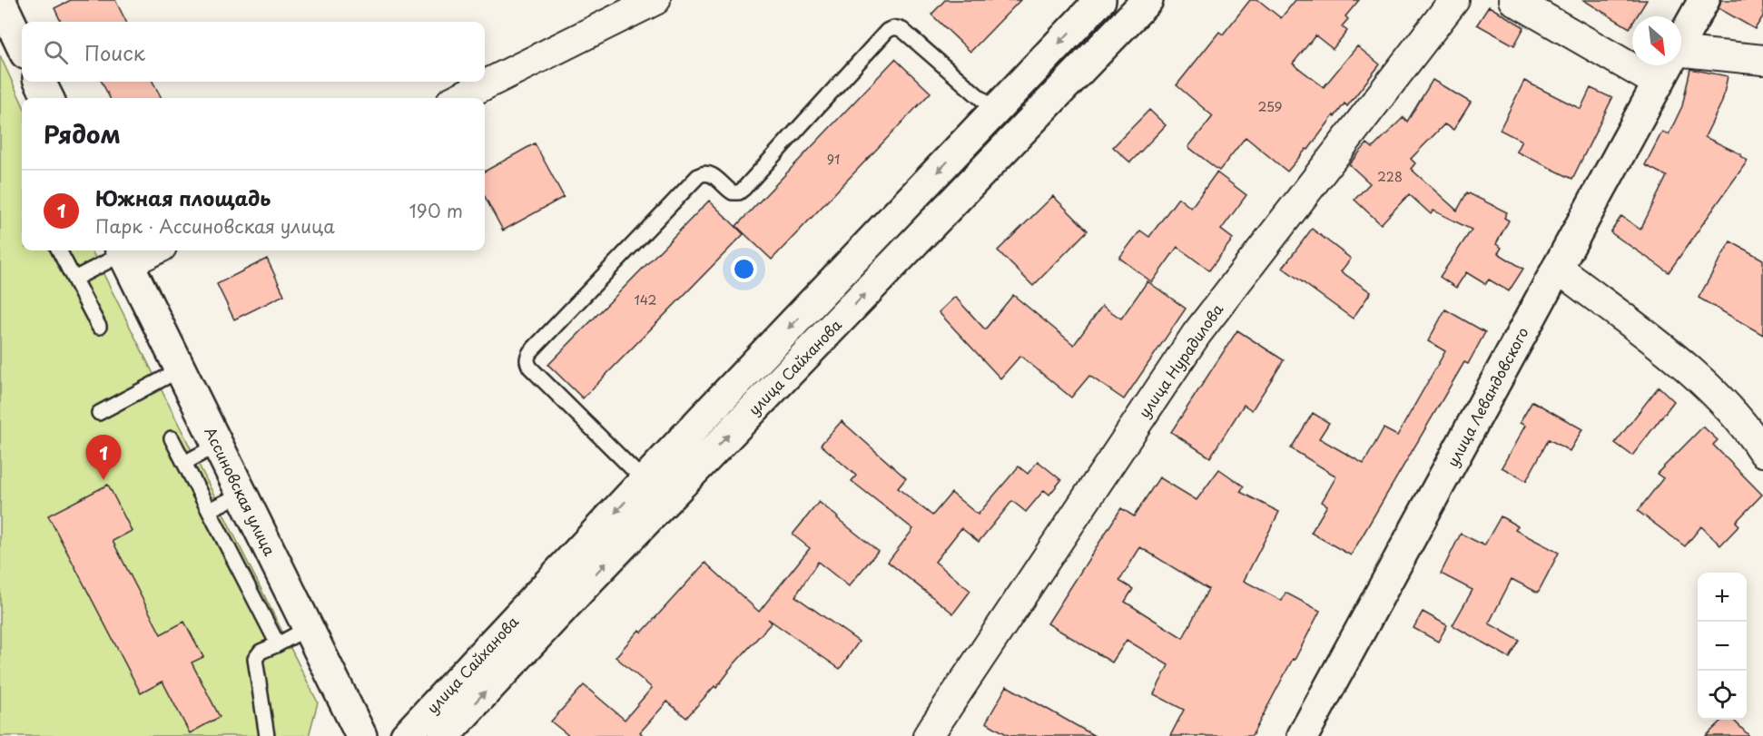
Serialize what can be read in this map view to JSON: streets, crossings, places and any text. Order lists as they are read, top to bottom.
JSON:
{
  "streets": {
    "main road": ["улица Сайханова", "улица Левандовского", "Ассиновская улица"],
    "street": ["улица Нурадилова"]
  },
  "house_numbers": [
    "259",
    "91",
    "228",
    "142"
  ],
  "north": "bottom right",
  "page": {
    "search": "Поиск",
    "heading": "Рядом",
    "list": [
      {
        "mark": "1",
        "name": "Южная площадь",
        "note": "Парк · Ассиновская улица",
        "value": "190 m"
      }
    ],
    "pins": "1",
    "map_buttons": ["+", "−"]
  }
}
